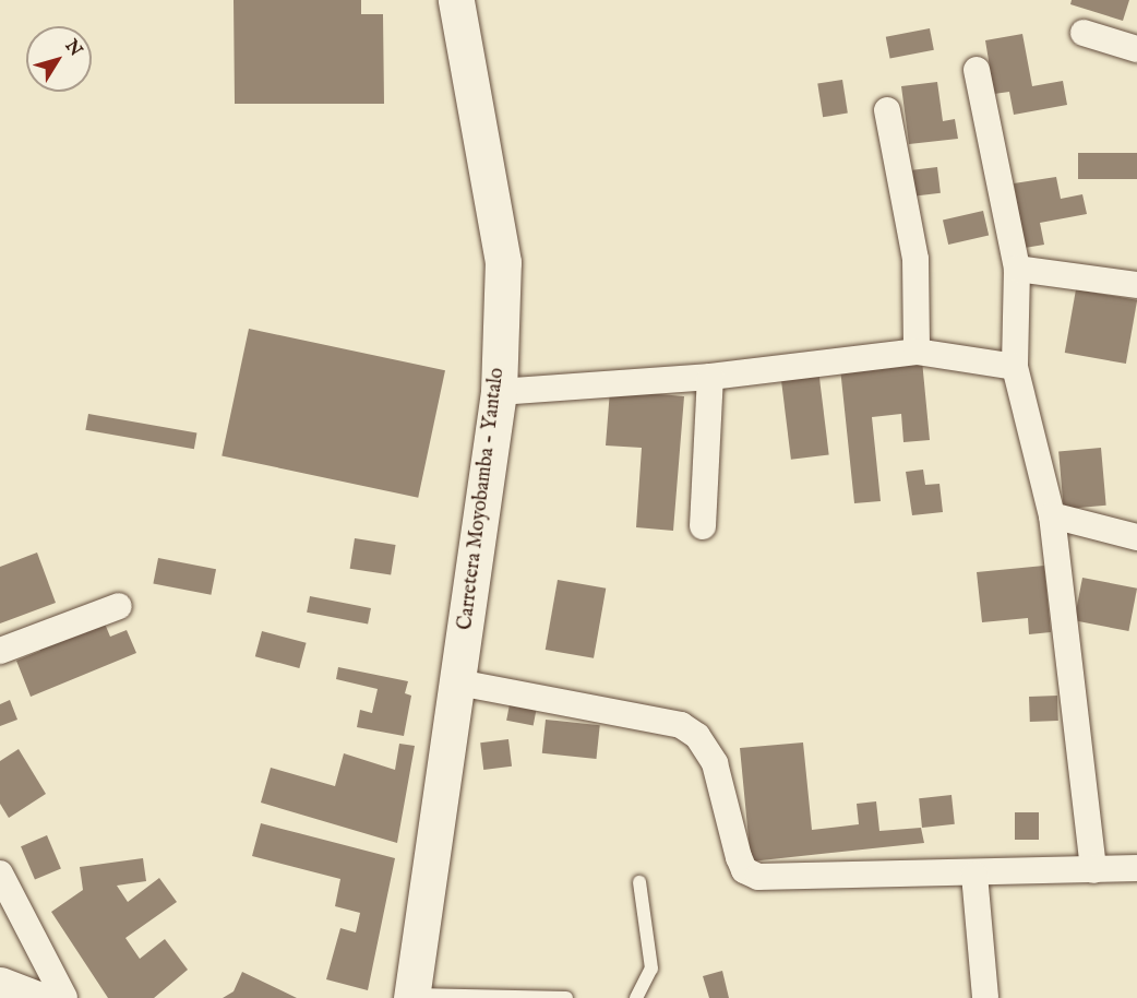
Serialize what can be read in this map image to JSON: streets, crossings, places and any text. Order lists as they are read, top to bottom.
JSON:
{
  "streets": {
    "main road": ["Carretera Moyobamba - Yantalo"]
  },
  "north": "top right"
}
